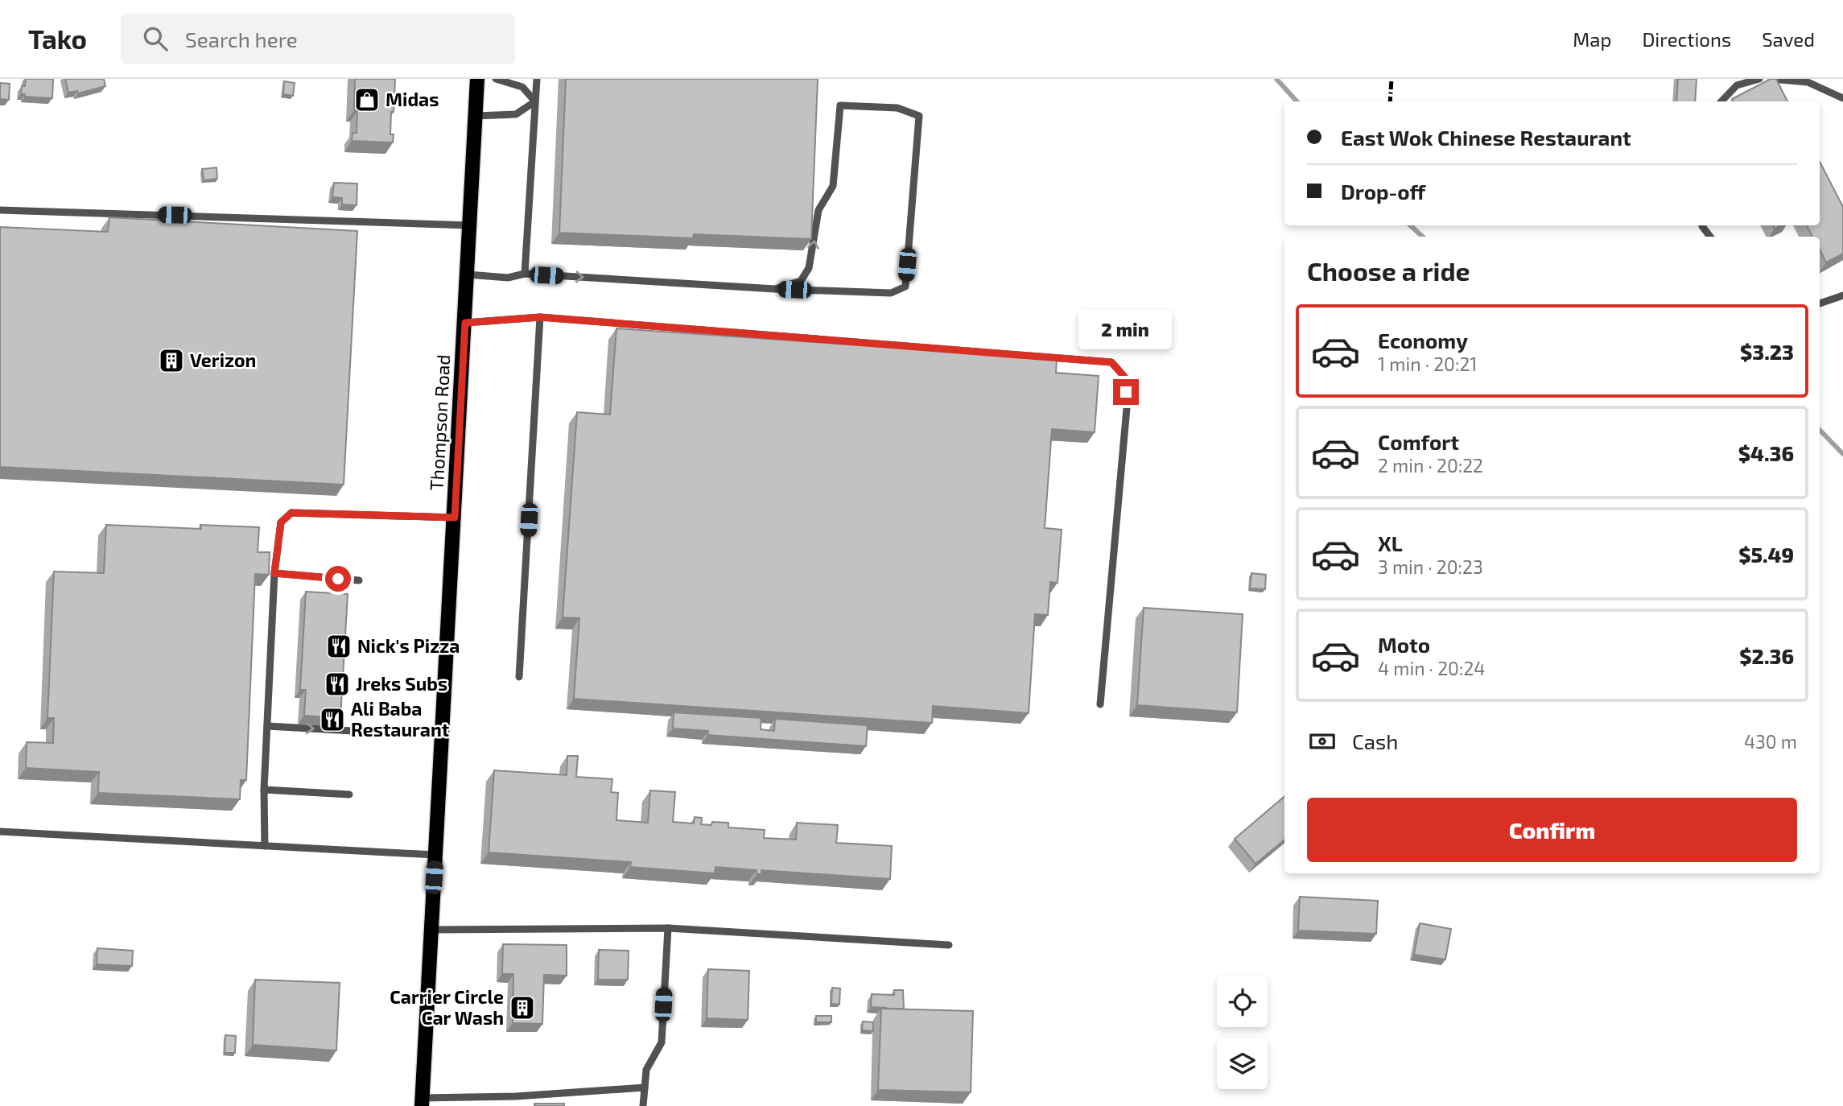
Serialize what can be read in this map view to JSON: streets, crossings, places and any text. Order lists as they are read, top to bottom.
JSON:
{
  "streets": {
    "main road": ["Thompson Road"]
  },
  "places": {
    "shop": ["Midas"],
    "building": ["Verizon", "Carrier Circle Car Wash"],
    "restaurant": ["Nick's Pizza", "Jreks Subs", "Ali Baba Restaurant"]
  },
  "page": {
    "header": "Tako",
    "search": "Search here",
    "nav": ["Map", "Directions", "Saved"],
    "banner": ["East Wok Chinese Restaurant", "Drop-off"],
    "heading": "Choose a ride",
    "list": [
      {
        "name": "Economy",
        "note": "1 min · 20:21",
        "value": "$3.23"
      },
      {
        "name": "Comfort",
        "note": "2 min · 20:22",
        "value": "$4.36"
      },
      {
        "name": "XL",
        "note": "3 min · 20:23",
        "value": "$5.49"
      },
      {
        "name": "Moto",
        "note": "4 min · 20:24",
        "value": "$2.36"
      }
    ],
    "bubble": "2 min",
    "pay": ["Cash", "430 m"],
    "buttons": "Confirm"
  }
}
